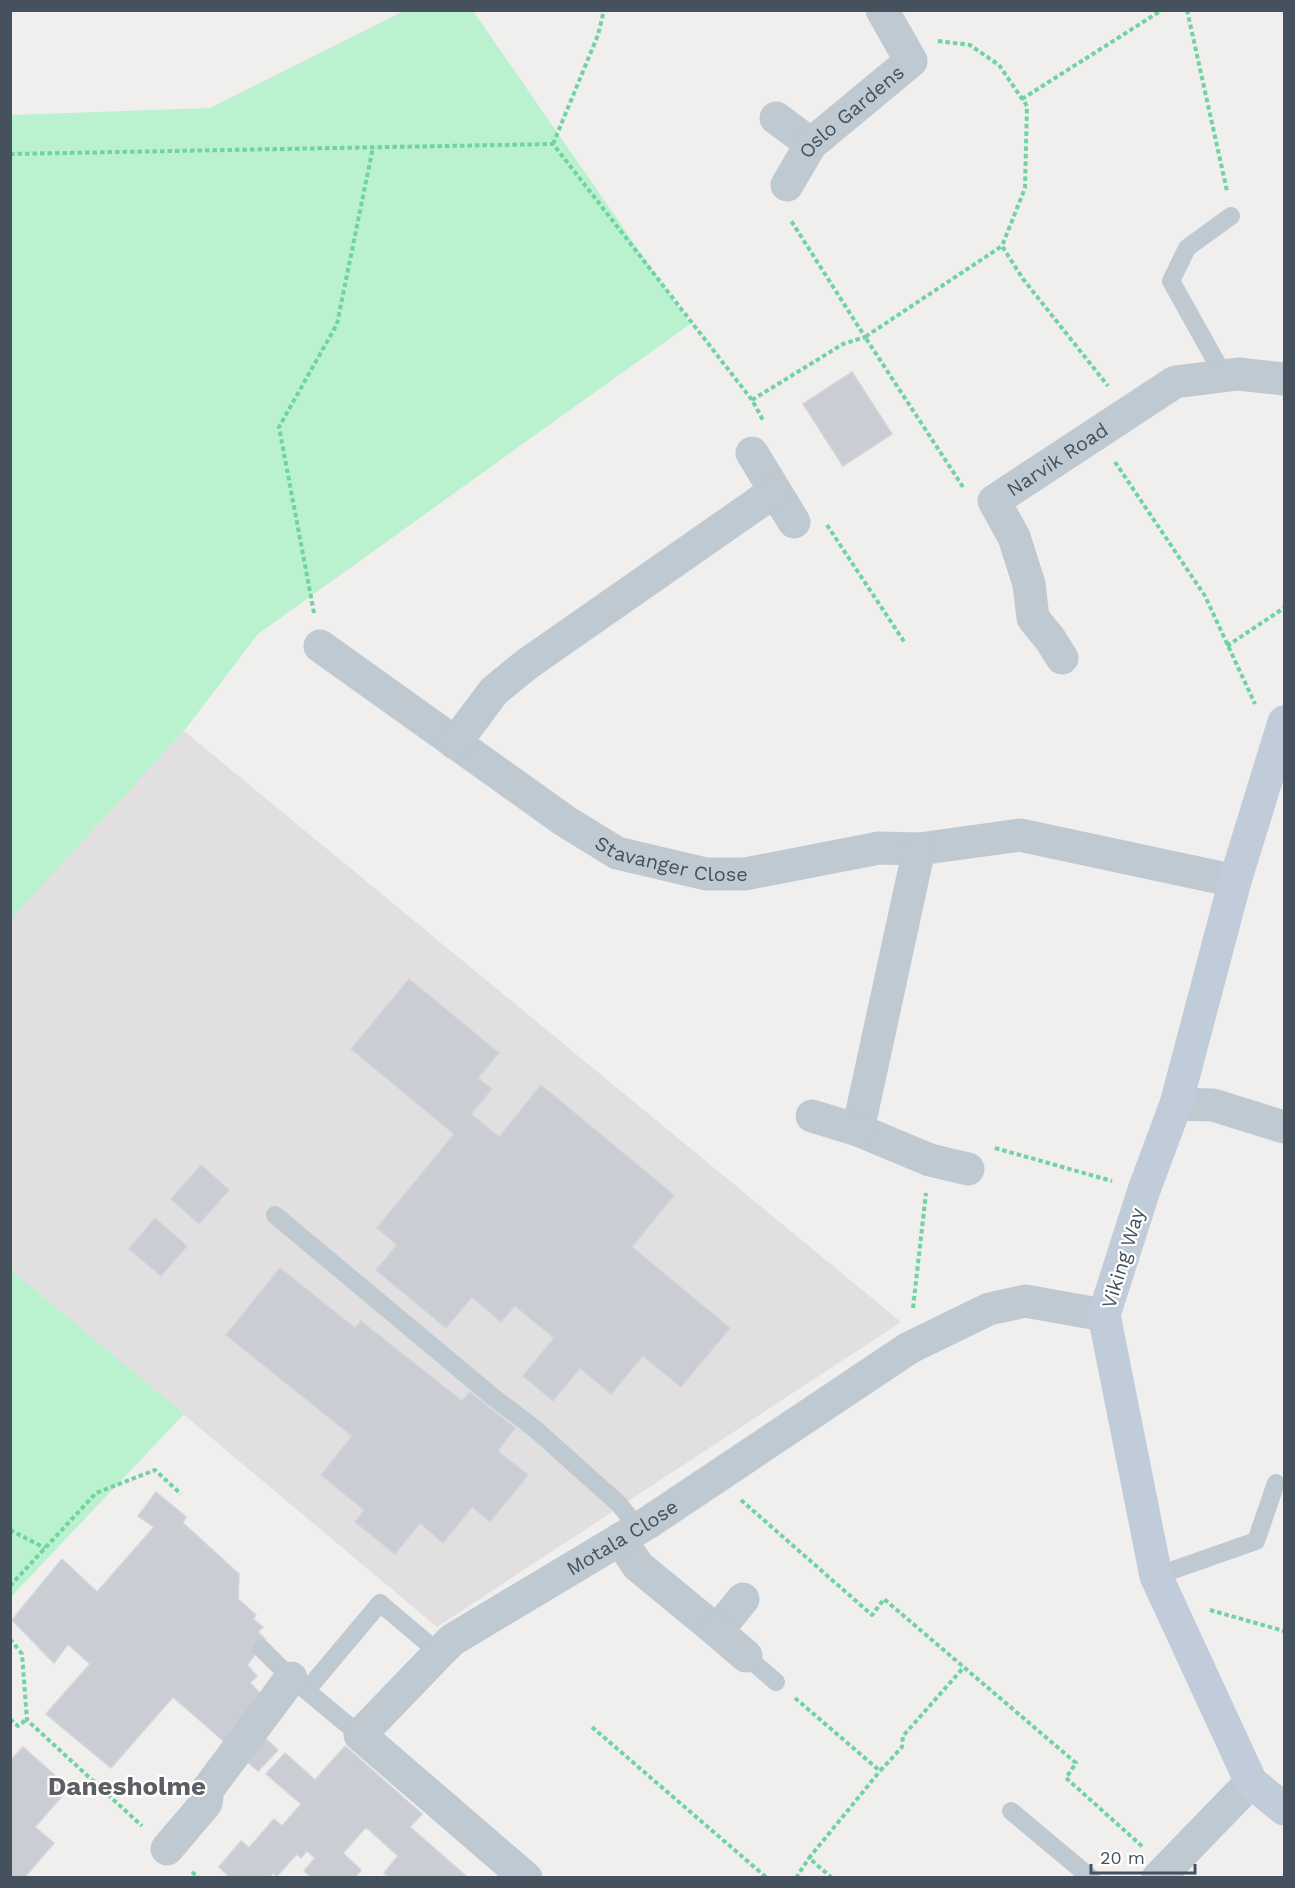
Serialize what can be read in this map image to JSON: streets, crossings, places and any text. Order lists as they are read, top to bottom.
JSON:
{
  "streets": {
    "street": [
      "Oslo Gardens",
      "Narvik Road",
      "Stavanger Close",
      "Viking Way",
      "Motala Close"
    ]
  },
  "crossings": [
    ["Stavanger Close", "Viking Way"],
    ["Viking Way", "Motala Close"]
  ],
  "districts": ["Danesholme"],
  "scale_bar": "20 m"
}
